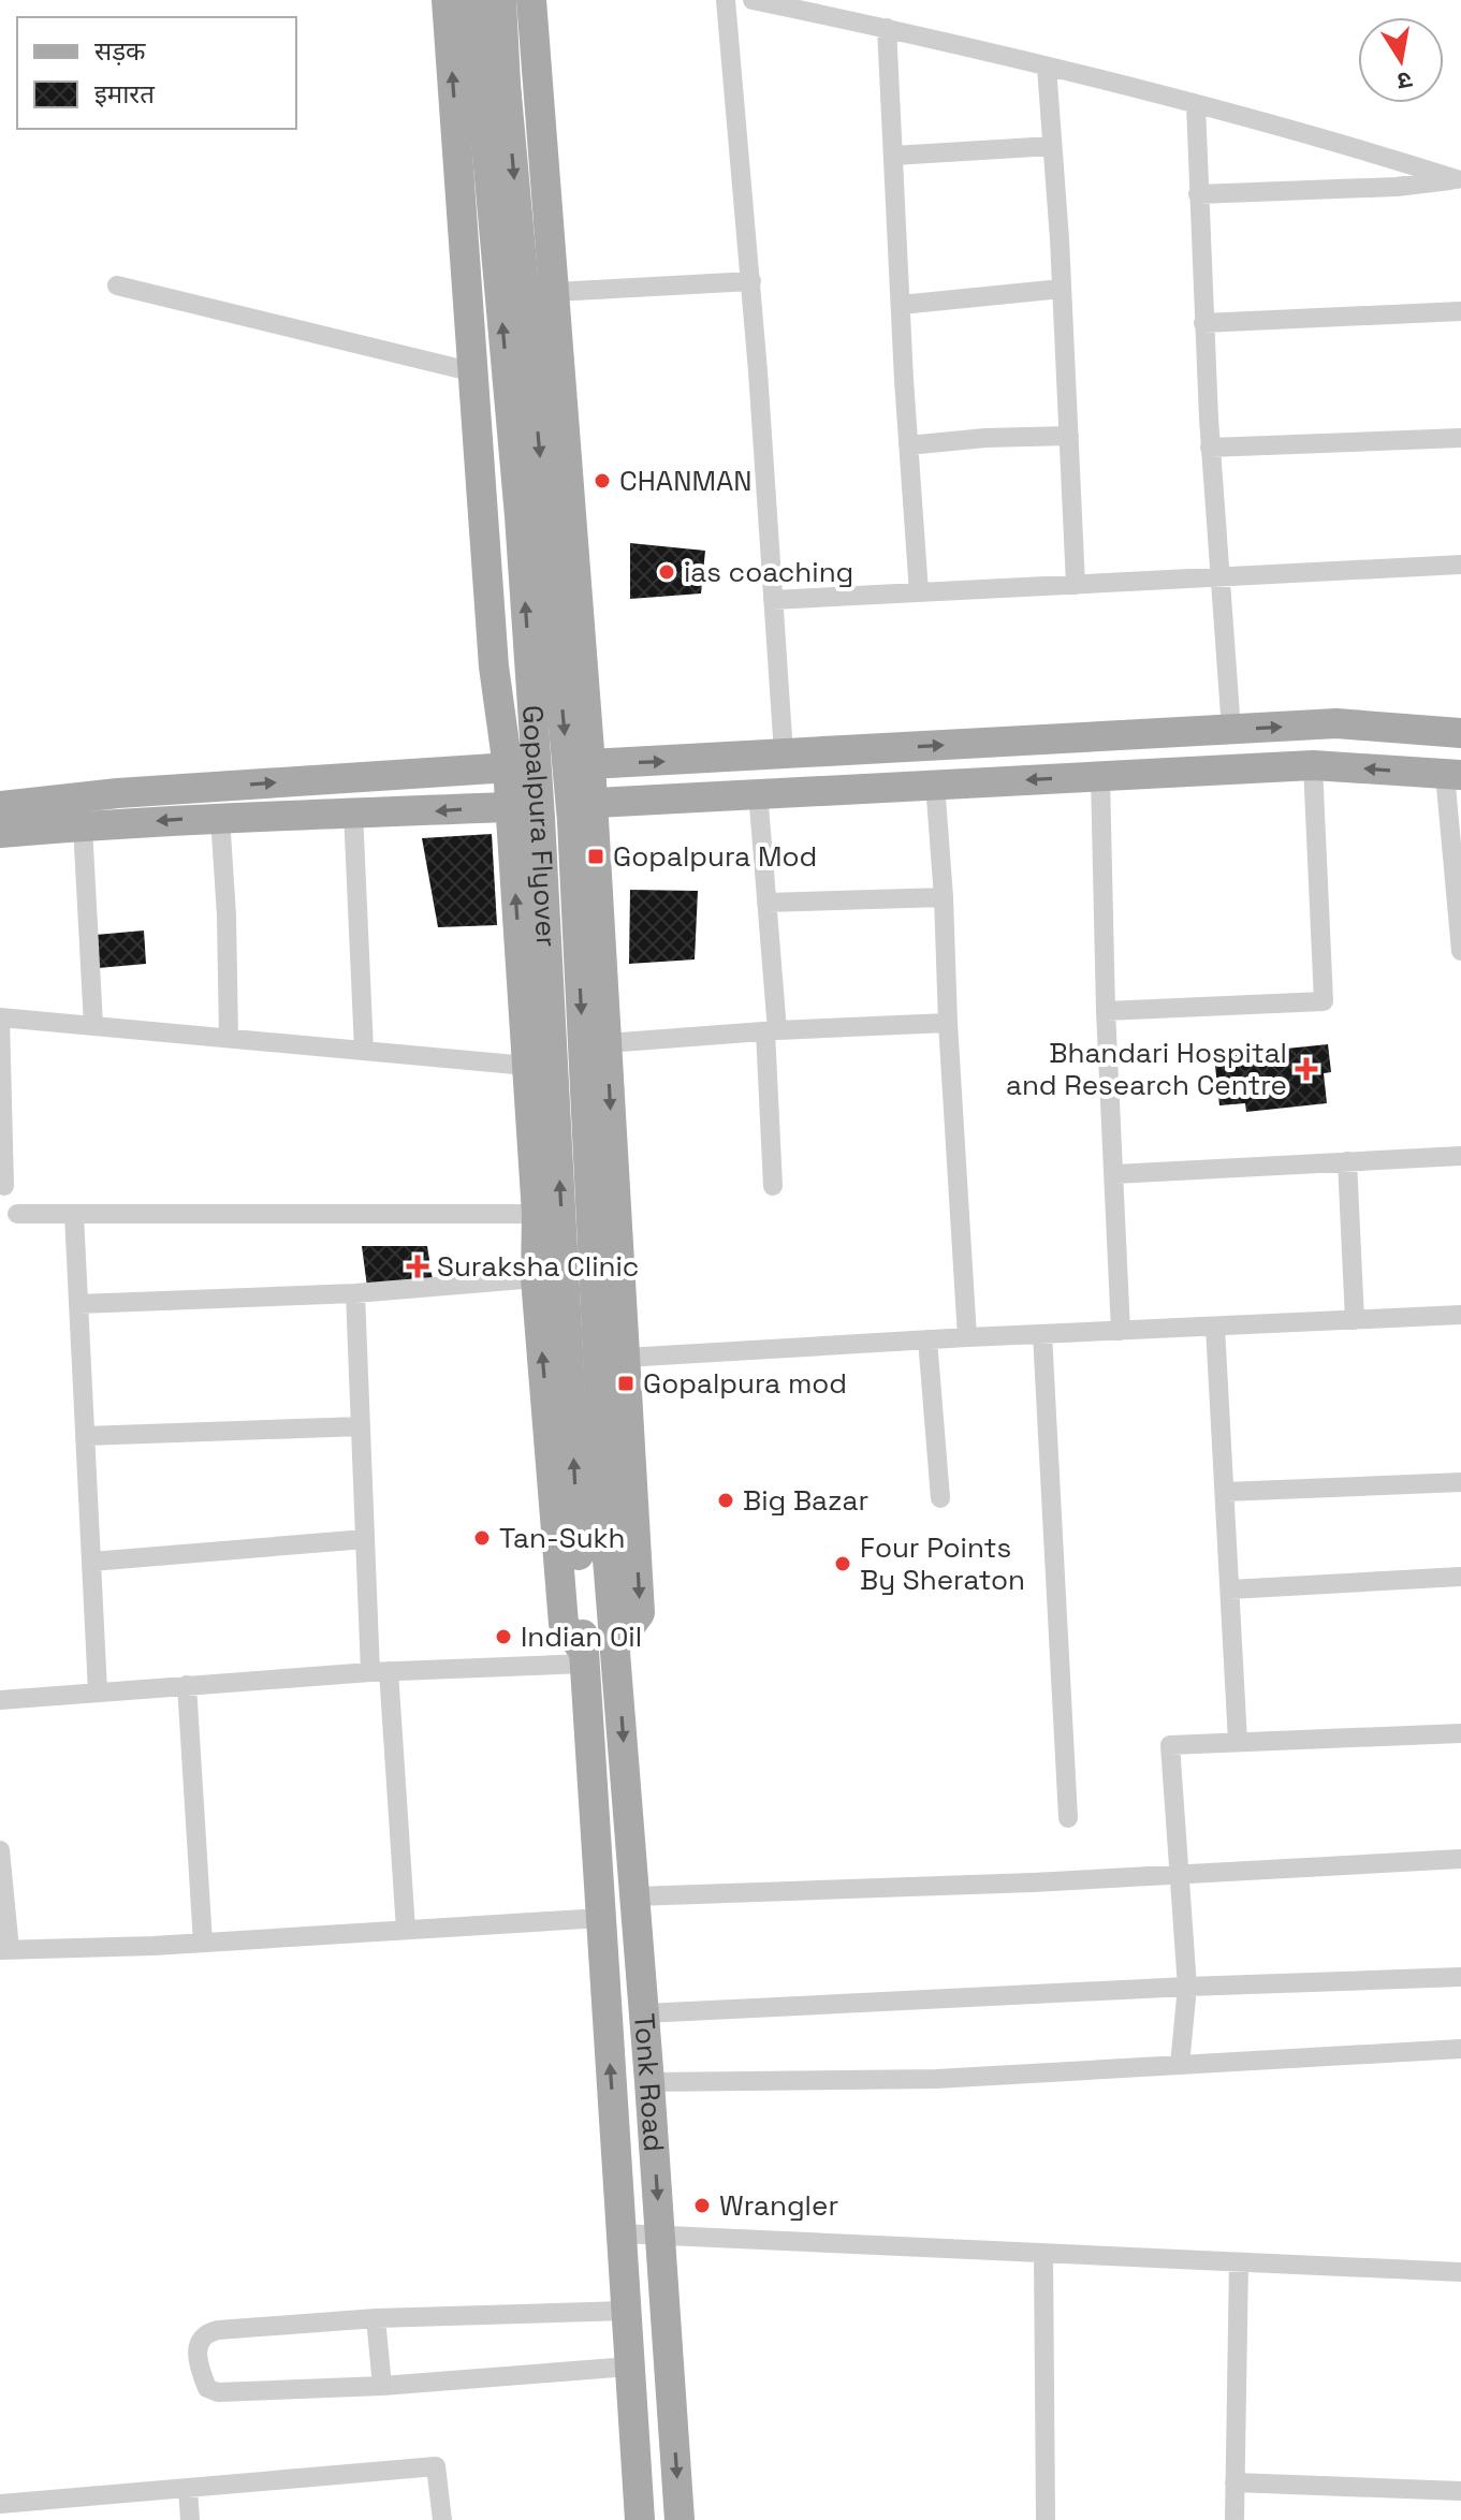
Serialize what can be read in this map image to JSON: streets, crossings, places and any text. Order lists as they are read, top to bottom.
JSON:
{
  "streets": {
    "main road": ["Gopalpura Flyover", "Tonk Road"]
  },
  "crossings": [
    ["Gopalpura Flyover", "Tonk Road"]
  ],
  "places": {
    "other": [
      "CHANMAN",
      "ias coaching",
      "Big Bazar",
      "Tan-Sukh",
      "Four Points By Sheraton",
      "Indian Oil",
      "Wrangler"
    ],
    "transit": ["Gopalpura Mod", "Gopalpura mod"],
    "health": ["Bhandari Hospital and Research Centre", "Suraksha Clinic"]
  },
  "legend": ["सड़क", "इमारत"],
  "north": "bottom"
}
